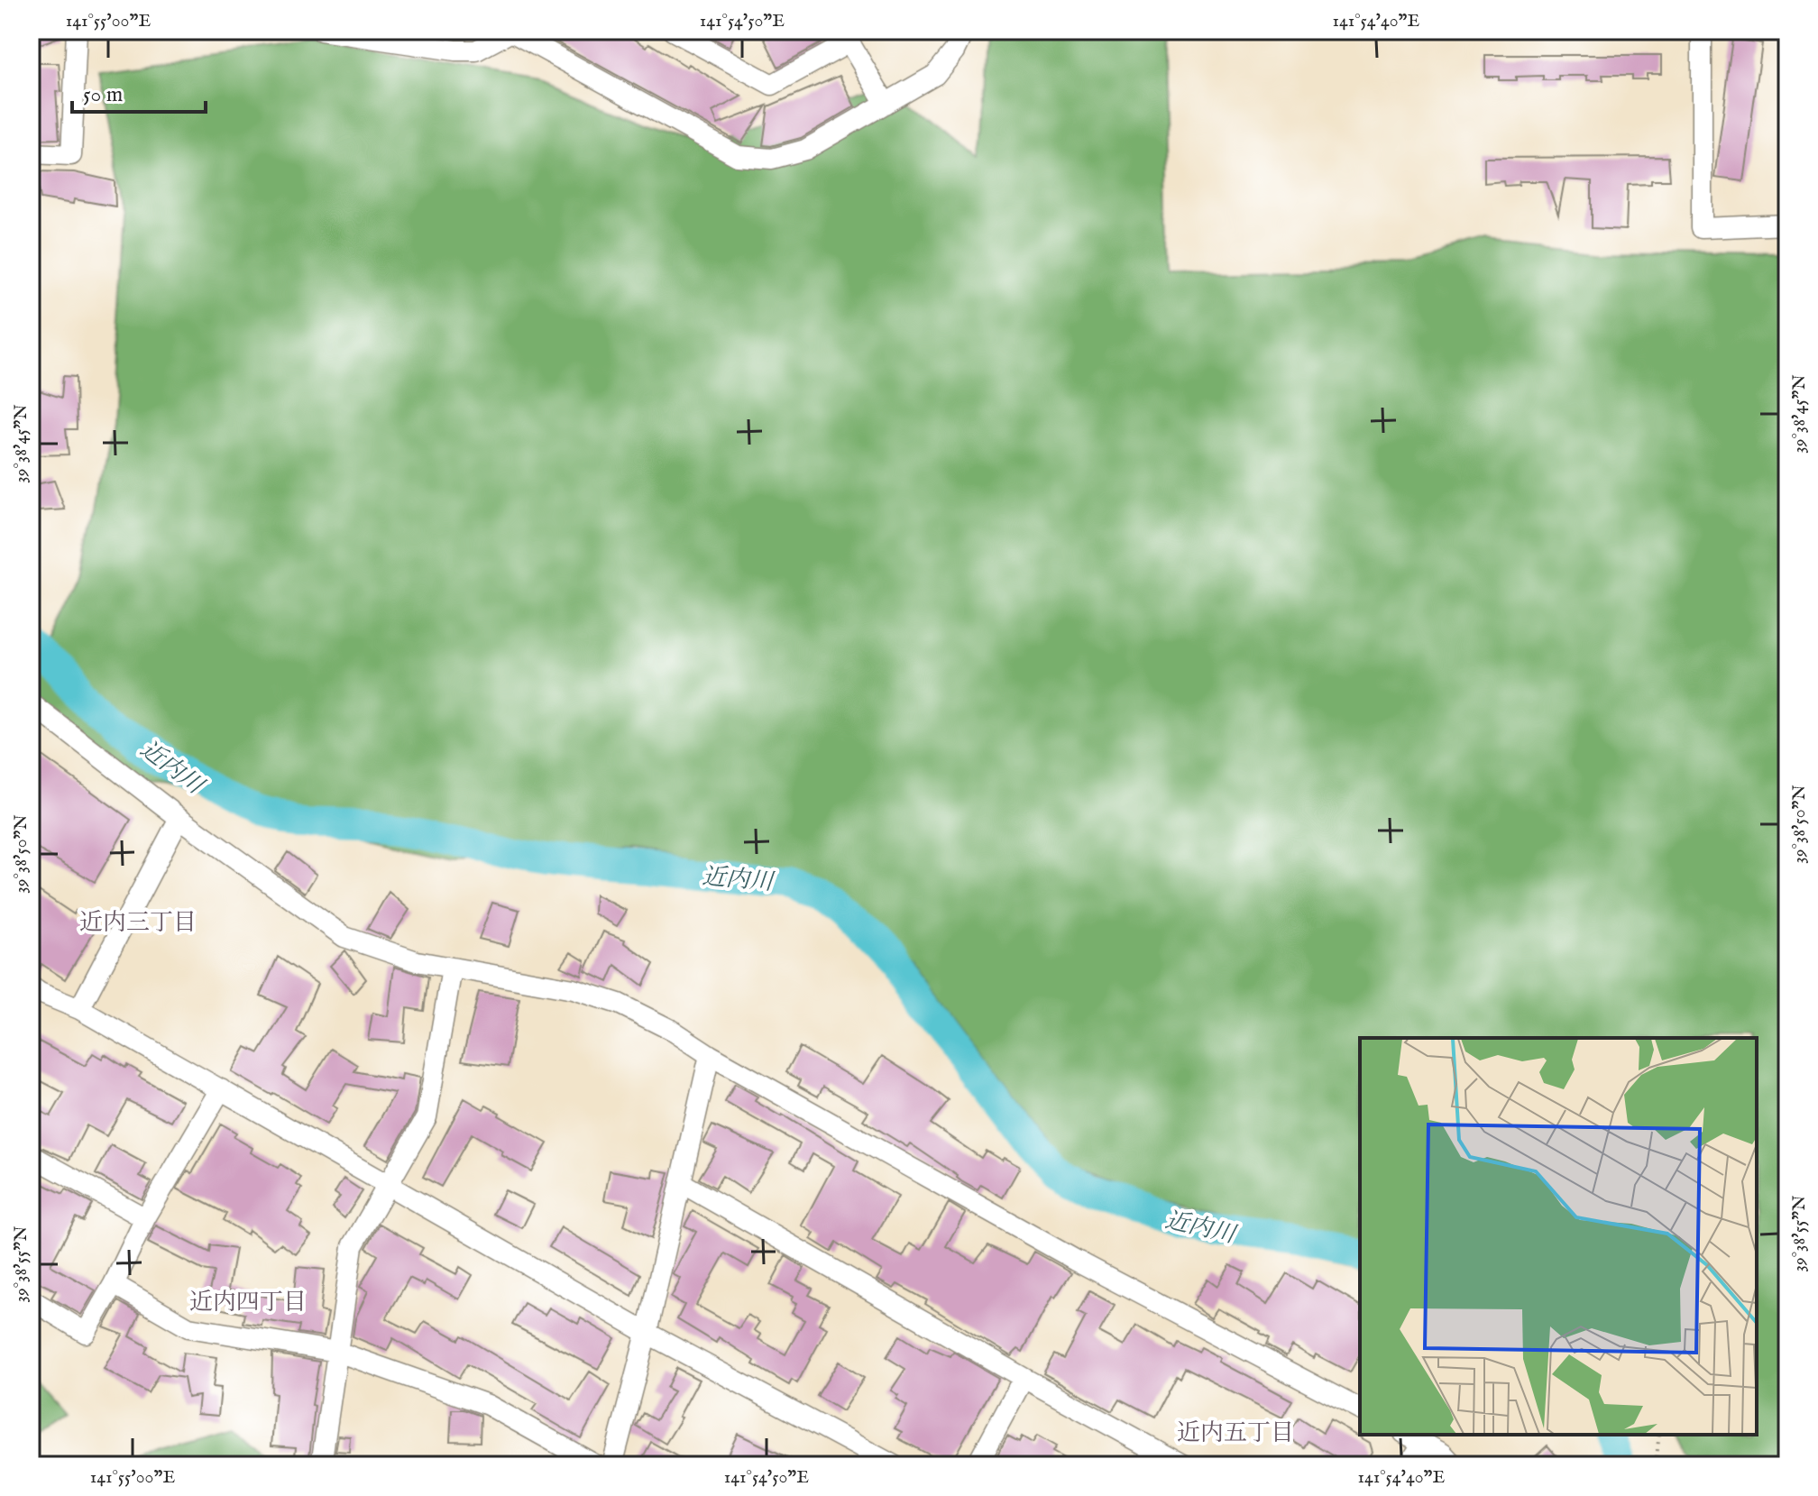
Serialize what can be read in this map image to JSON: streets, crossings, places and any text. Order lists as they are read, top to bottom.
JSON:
{
  "districts": ["近内三丁目", "近内四丁目", "近内五丁目"],
  "water": ["近内川"],
  "scale_bar": "50 m",
  "coordinates": [
    "141°55'00\"E",
    "141°54'50\"E",
    "141°54'40\"E",
    "39°38'45\"N",
    "39°38'50\"N",
    "39°38'55\"N"
  ]
}
